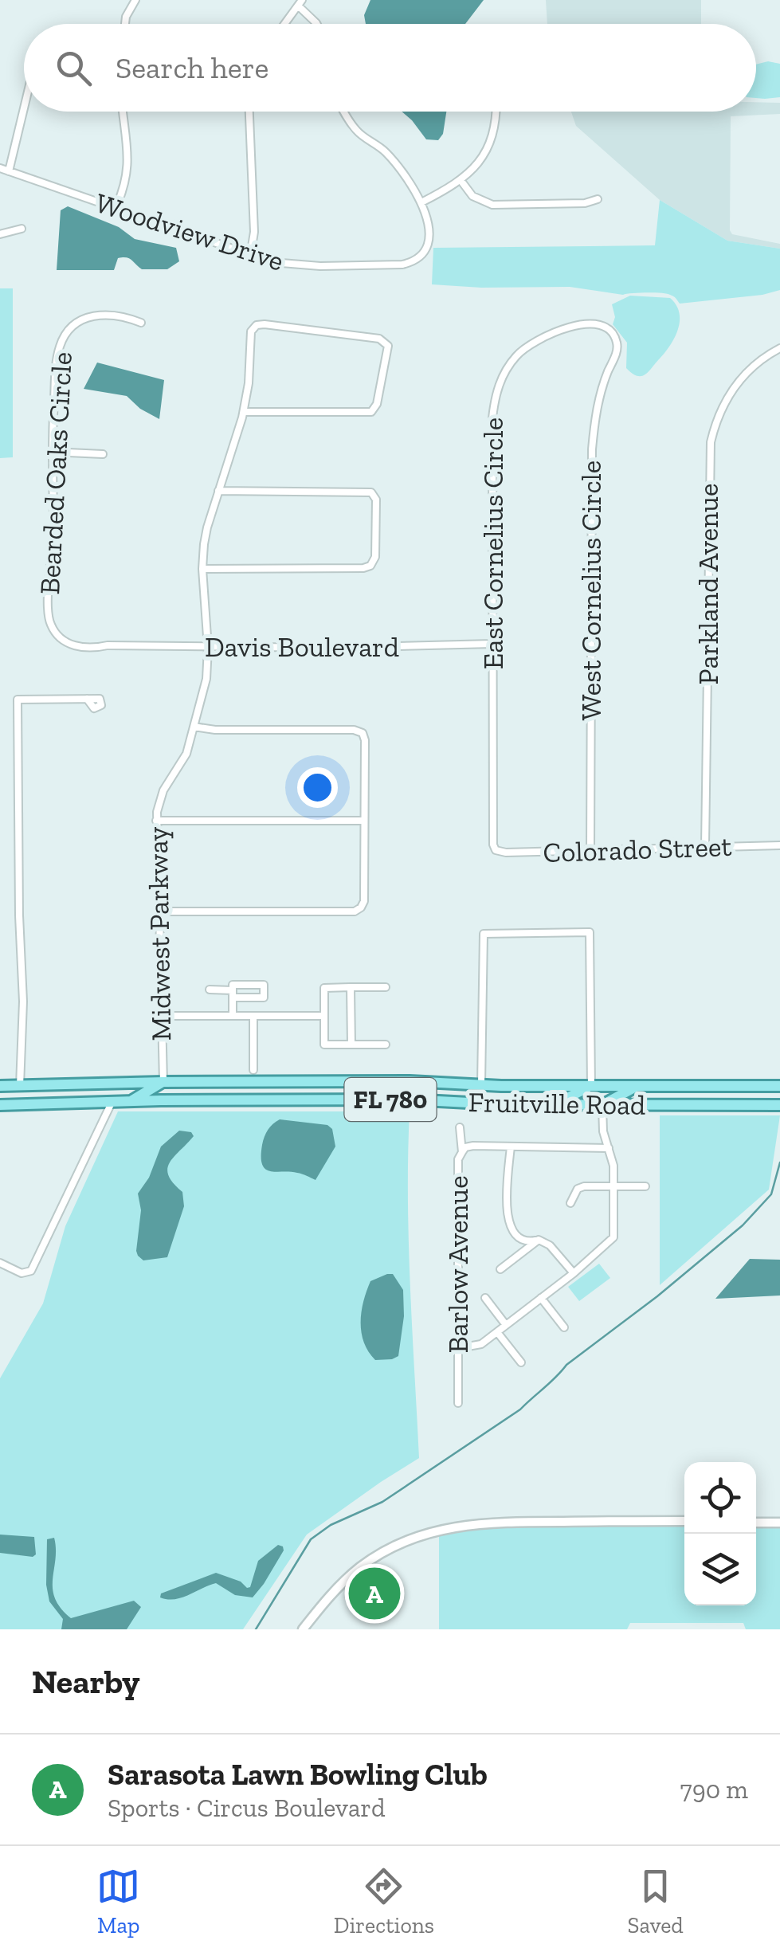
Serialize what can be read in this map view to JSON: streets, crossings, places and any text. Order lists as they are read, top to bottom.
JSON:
{
  "streets": {
    "main road": ["FL 780", "Fruitville Road"],
    "street": [
      "Woodview Drive",
      "Bearded Oaks Circle",
      "East Cornelius Circle",
      "Parkland Avenue",
      "West Cornelius Circle",
      "Davis Boulevard",
      "Colorado Street",
      "Midwest Parkway",
      "Barlow Avenue"
    ]
  },
  "crossings": [
    ["Bearded Oaks Circle", "Davis Boulevard"],
    ["East Cornelius Circle", "West Cornelius Circle"],
    ["East Cornelius Circle", "Davis Boulevard"],
    ["East Cornelius Circle", "Colorado Street"],
    ["Parkland Avenue", "Colorado Street"],
    ["West Cornelius Circle", "Colorado Street"],
    ["Davis Boulevard", "Midwest Parkway"],
    ["Midwest Parkway", "Fruitville Road"]
  ],
  "page": {
    "search": "Search here",
    "pins": "A",
    "heading": "Nearby",
    "list": [
      {
        "mark": "A",
        "name": "Sarasota Lawn Bowling Club",
        "note": "Sports · Circus Boulevard",
        "value": "790 m"
      }
    ],
    "nav": ["Map", "Directions", "Saved"]
  }
}
